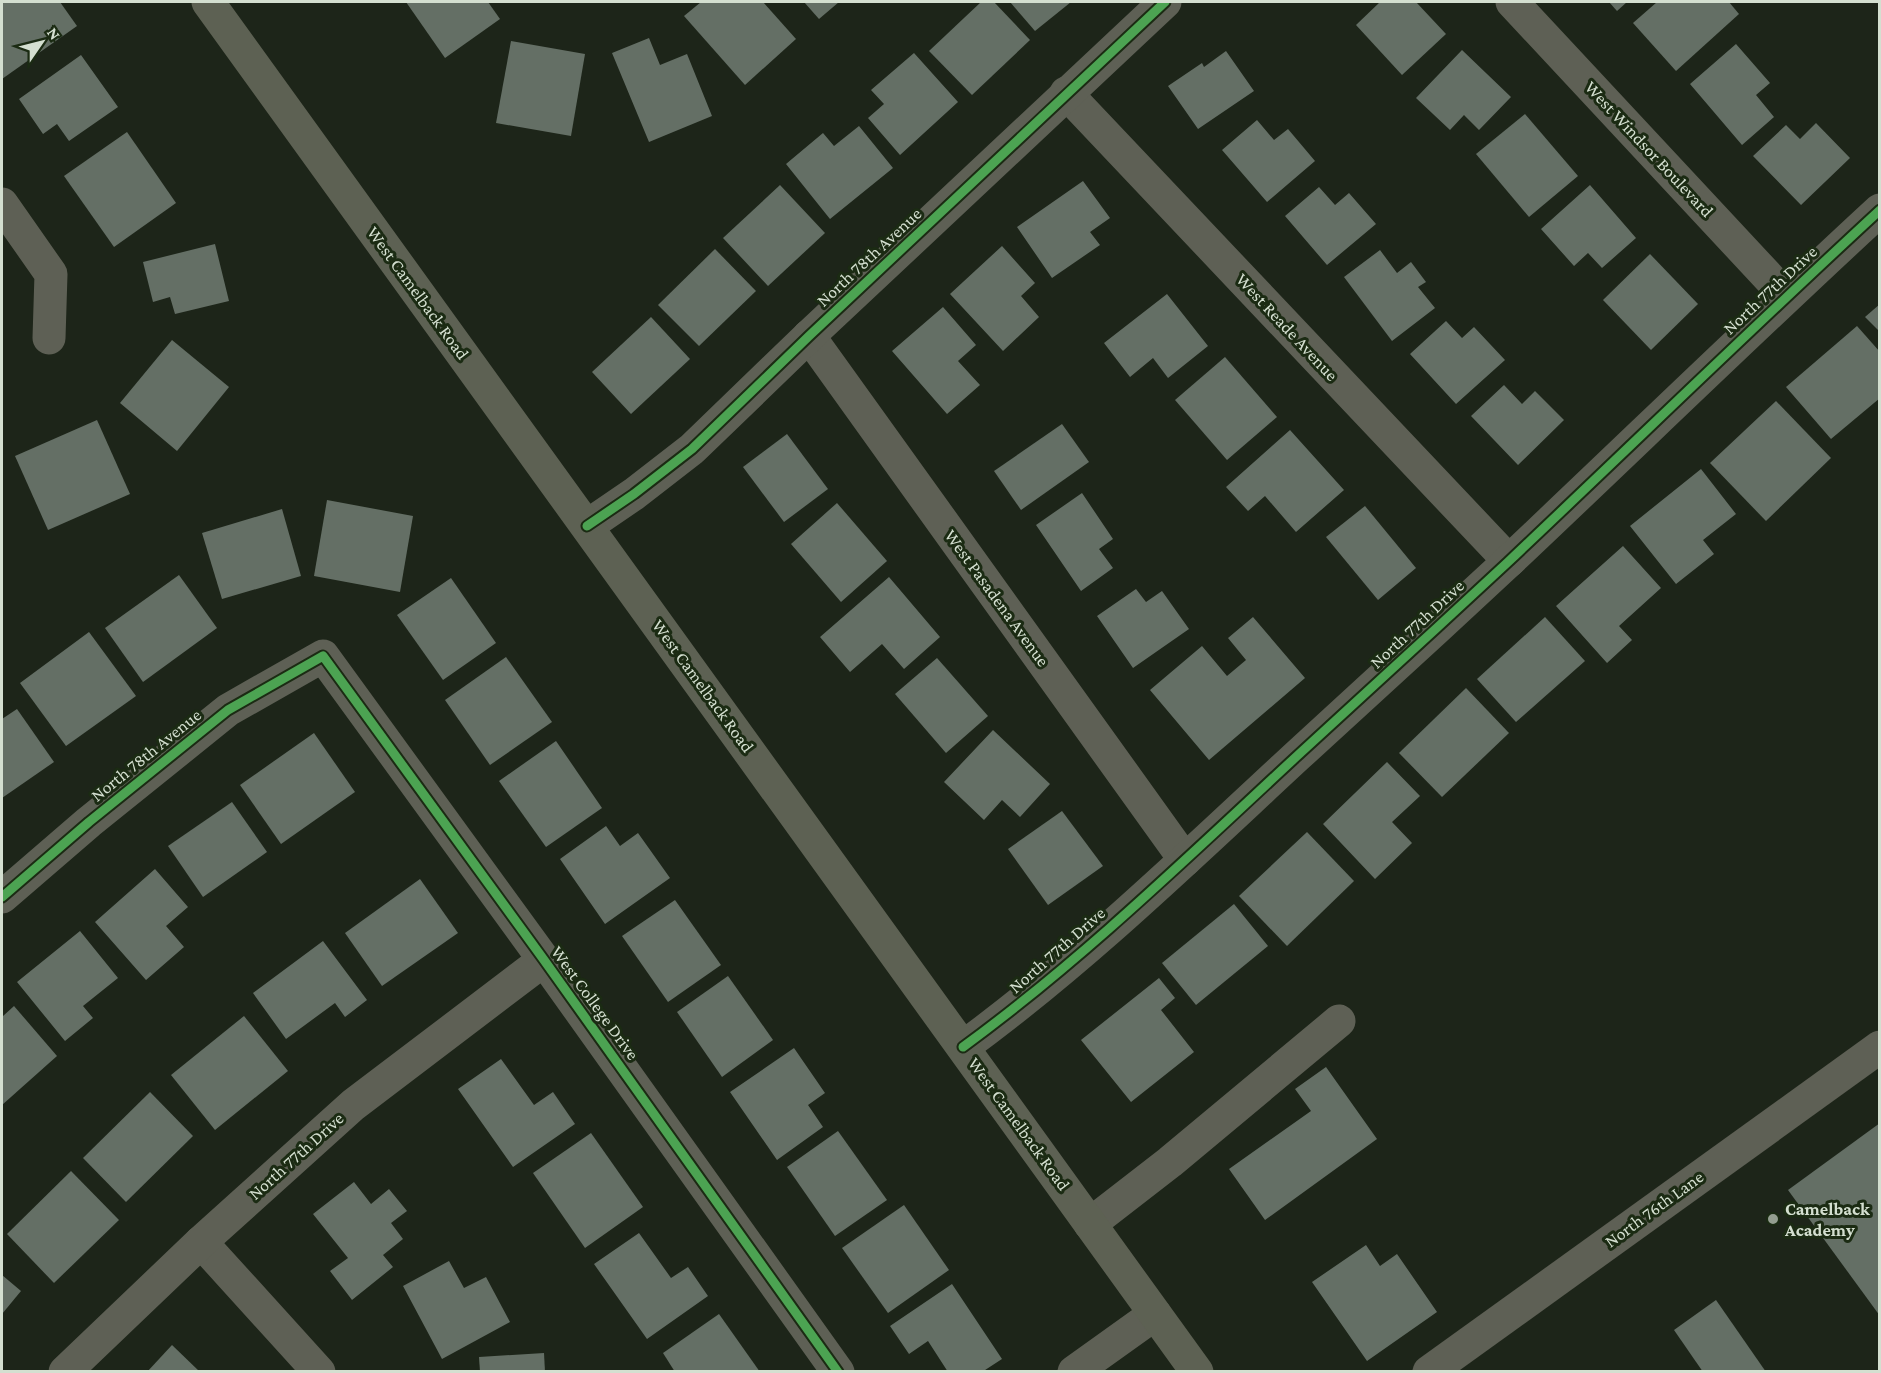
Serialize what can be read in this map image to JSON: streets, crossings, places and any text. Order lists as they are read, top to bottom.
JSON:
{
  "streets": {
    "main road": ["West Camelback Road"],
    "street": [
      "West Windsor Boulevard",
      "North 78th Avenue",
      "North 77th Drive",
      "West Reade Avenue",
      "West Pasadena Avenue",
      "West College Drive",
      "North 76th Lane"
    ]
  },
  "crossings": [
    ["West Windsor Boulevard", "North 77th Drive"],
    ["North 78th Avenue", "West Camelback Road"],
    ["North 78th Avenue", "West Reade Avenue"],
    ["North 78th Avenue", "West Pasadena Avenue"],
    ["North 78th Avenue", "West College Drive"],
    ["North 77th Drive", "West Camelback Road"],
    ["North 77th Drive", "West Reade Avenue"],
    ["North 77th Drive", "West Pasadena Avenue"],
    ["North 77th Drive", "West College Drive"]
  ],
  "places": ["Camelback Academy"],
  "north": "top right"
}
